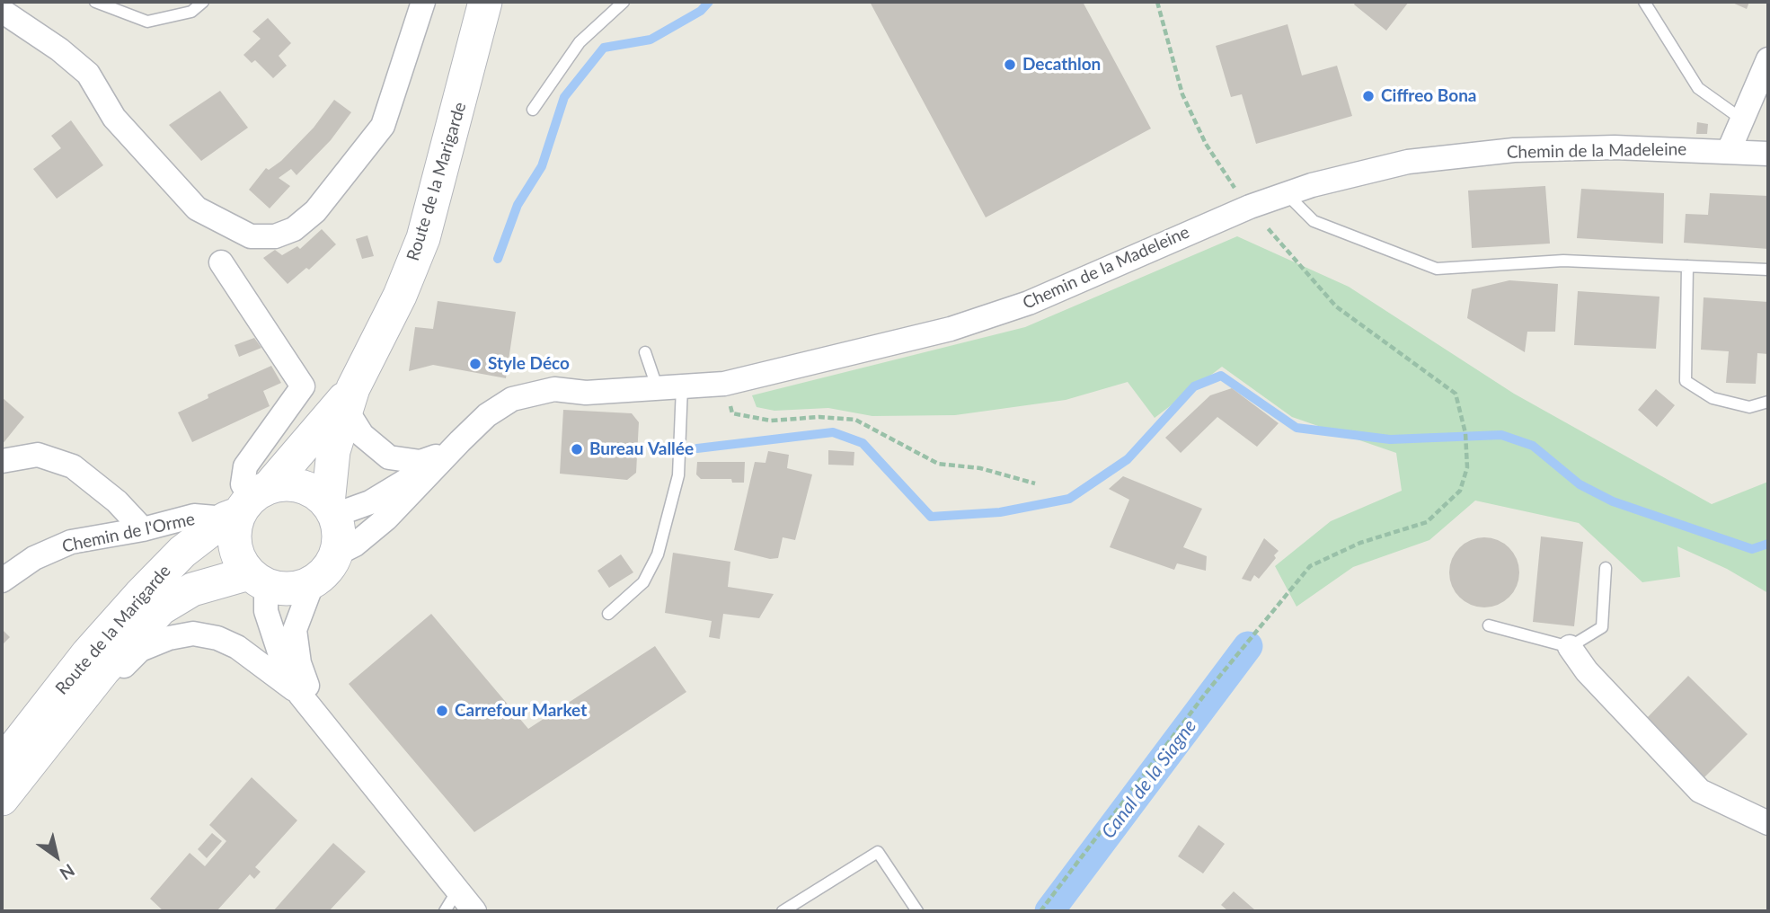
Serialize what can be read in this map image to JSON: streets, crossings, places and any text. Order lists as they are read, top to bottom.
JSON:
{
  "streets": {
    "main road": ["Route de la Marigarde"],
    "street": ["Chemin de la Madeleine", "Chemin de l'Orme"]
  },
  "crossings": [
    ["Route de la Marigarde", "Chemin de l'Orme"]
  ],
  "water": ["Canal de la Siagne"],
  "places": [
    "Decathlon",
    "Ciffreo Bona",
    "Style Déco",
    "Bureau Vallée",
    "Carrefour Market"
  ],
  "north": "bottom right"
}
